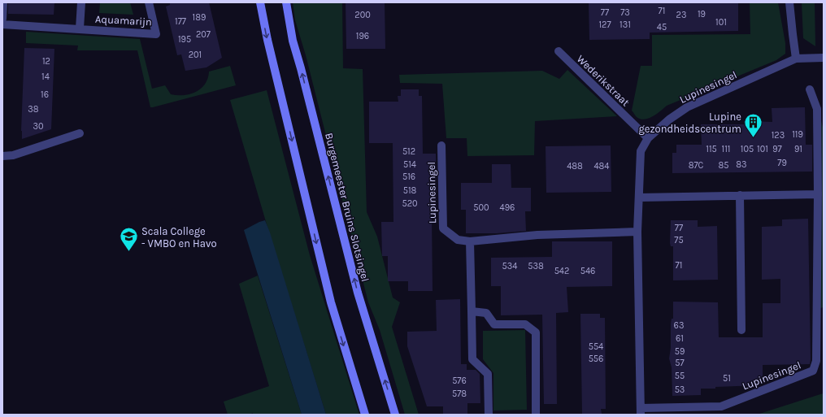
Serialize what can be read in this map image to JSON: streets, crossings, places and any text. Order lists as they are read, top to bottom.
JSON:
{
  "streets": {
    "street": [
      "Aquamarijn",
      "Wederikstraat",
      "Lupinesingel",
      "Burgemeester Bruins Slotsingel"
    ]
  },
  "crossings": [
    ["Wederikstraat", "Lupinesingel"]
  ],
  "places": {
    "building": ["Lupine gezondheidscentrum"],
    "school or university": ["Scala College - VMBO en Havo"]
  },
  "house_numbers": [
    "71",
    "77",
    "73",
    "19",
    "200",
    "23",
    "189",
    "177",
    "101",
    "127",
    "131",
    "45",
    "207",
    "196",
    "195",
    "201",
    "12",
    "14",
    "16",
    "38",
    "30",
    "119",
    "123",
    "115",
    "111",
    "105",
    "101",
    "97",
    "91",
    "512",
    "79",
    "514",
    "83",
    "87C",
    "85",
    "488",
    "484",
    "516",
    "518",
    "520",
    "500",
    "496",
    "77",
    "75",
    "71",
    "534",
    "538",
    "542",
    "546",
    "63",
    "61",
    "554",
    "59",
    "556",
    "57",
    "55",
    "51",
    "576",
    "53",
    "578"
  ]
}
